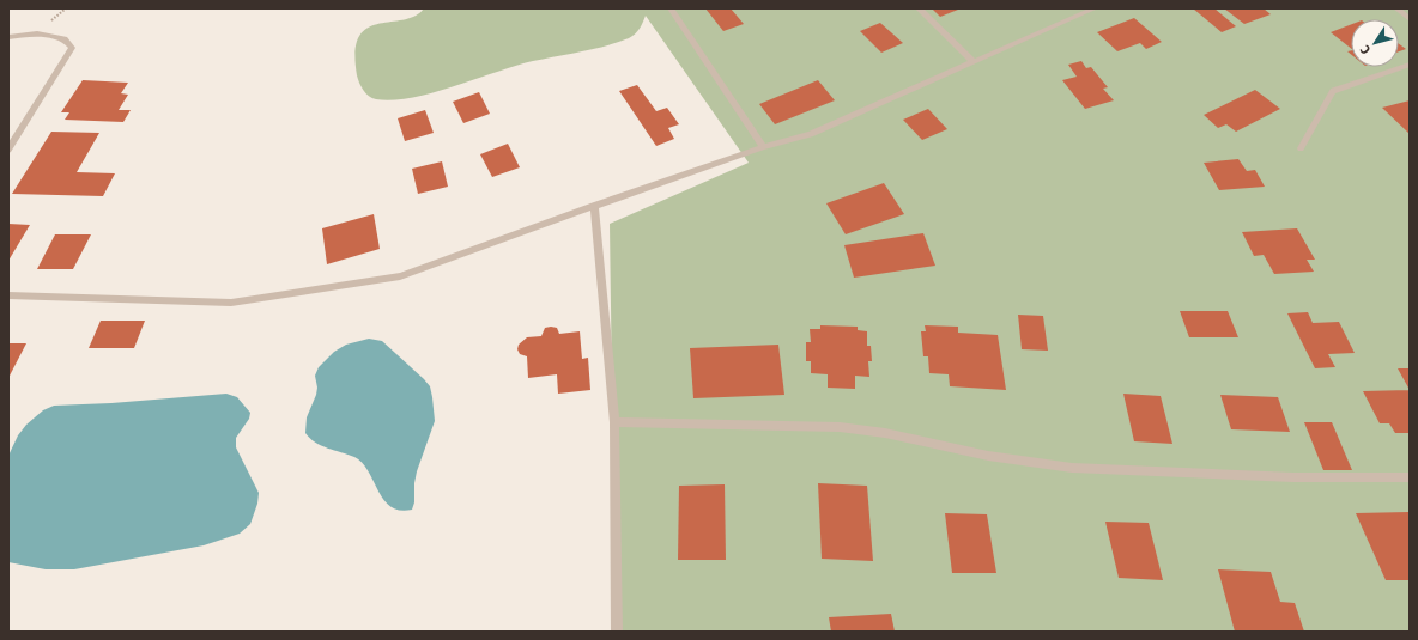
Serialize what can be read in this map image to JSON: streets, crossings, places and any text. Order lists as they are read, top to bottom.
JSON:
{
  "north": "bottom left"
}
